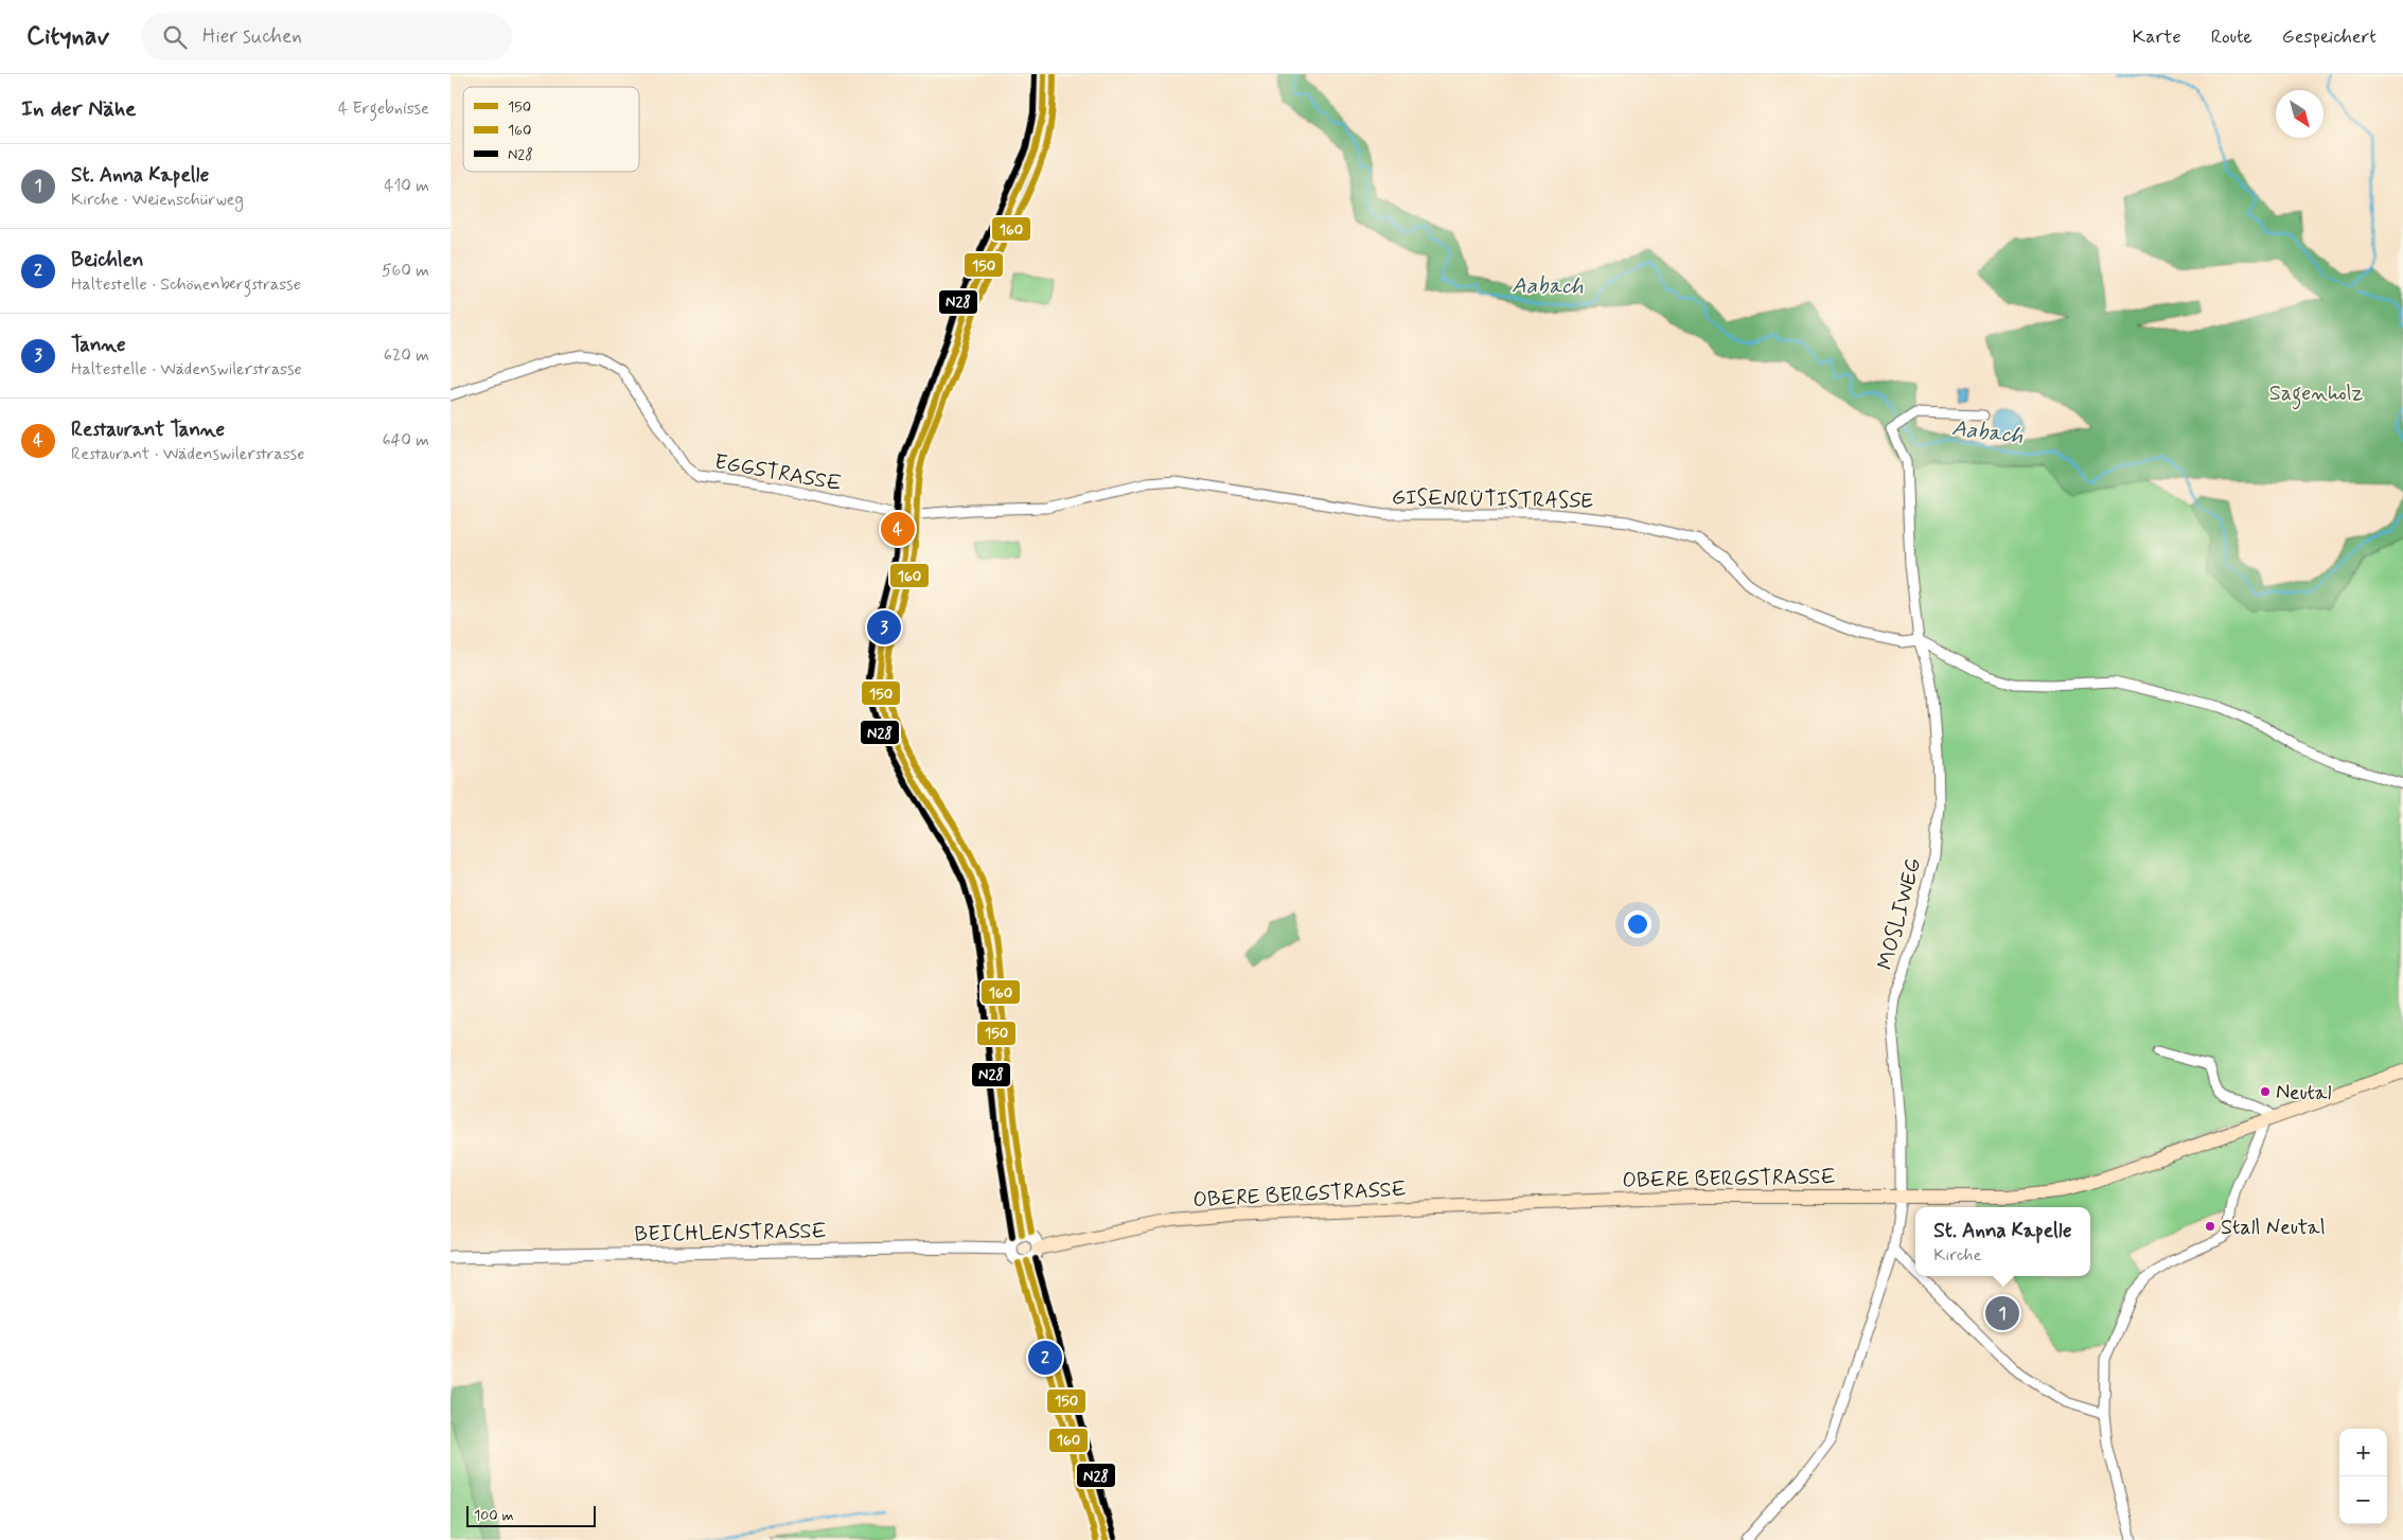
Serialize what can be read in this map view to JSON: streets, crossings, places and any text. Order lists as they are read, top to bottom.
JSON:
{
  "streets": {
    "main road": ["OBERE BERGSTRASSE"],
    "street": [
      "EGGSTRASSE",
      "GISENRÜTISTRASSE",
      "MOSLIWEG",
      "BEICHLENSTRASSE"
    ]
  },
  "crossings": [
    ["EGGSTRASSE", "GISENRÜTISTRASSE"],
    ["GISENRÜTISTRASSE", "MOSLIWEG"],
    ["MOSLIWEG", "OBERE BERGSTRASSE"],
    ["OBERE BERGSTRASSE", "BEICHLENSTRASSE"]
  ],
  "water": ["Aabach"],
  "parks": ["Sagenholz"],
  "places": ["Neutal", "Stall Neutal"],
  "lines": ["transit line 150", "transit line 160", "transit line N28"],
  "legend": ["150", "160", "N28"],
  "scale_bar": "100 m",
  "north": "bottom right",
  "page": {
    "header": "Citynav",
    "search": "Hier suchen",
    "nav": ["Karte", "Route", "Gespeichert"],
    "heading": ["In der Nähe", "4 Ergebnisse"],
    "list": [
      {
        "mark": "1",
        "name": "St. Anna Kapelle",
        "note": "Kirche · Weienschürweg",
        "value": "410 m"
      },
      {
        "mark": "2",
        "name": "Beichlen",
        "note": "Haltestelle · Schönenbergstrasse",
        "value": "560 m"
      },
      {
        "mark": "3",
        "name": "Tanne",
        "note": "Haltestelle · Wädenswilerstrasse",
        "value": "620 m"
      },
      {
        "mark": "4",
        "name": "Restaurant Tanne",
        "note": "Restaurant · Wädenswilerstrasse",
        "value": "640 m"
      }
    ],
    "pins": [
      "4",
      "3",
      "1",
      "2"
    ],
    "popup": ["St. Anna Kapelle", "Kirche"],
    "map_buttons": ["+", "−"],
    "scale": "100 m"
  }
}
